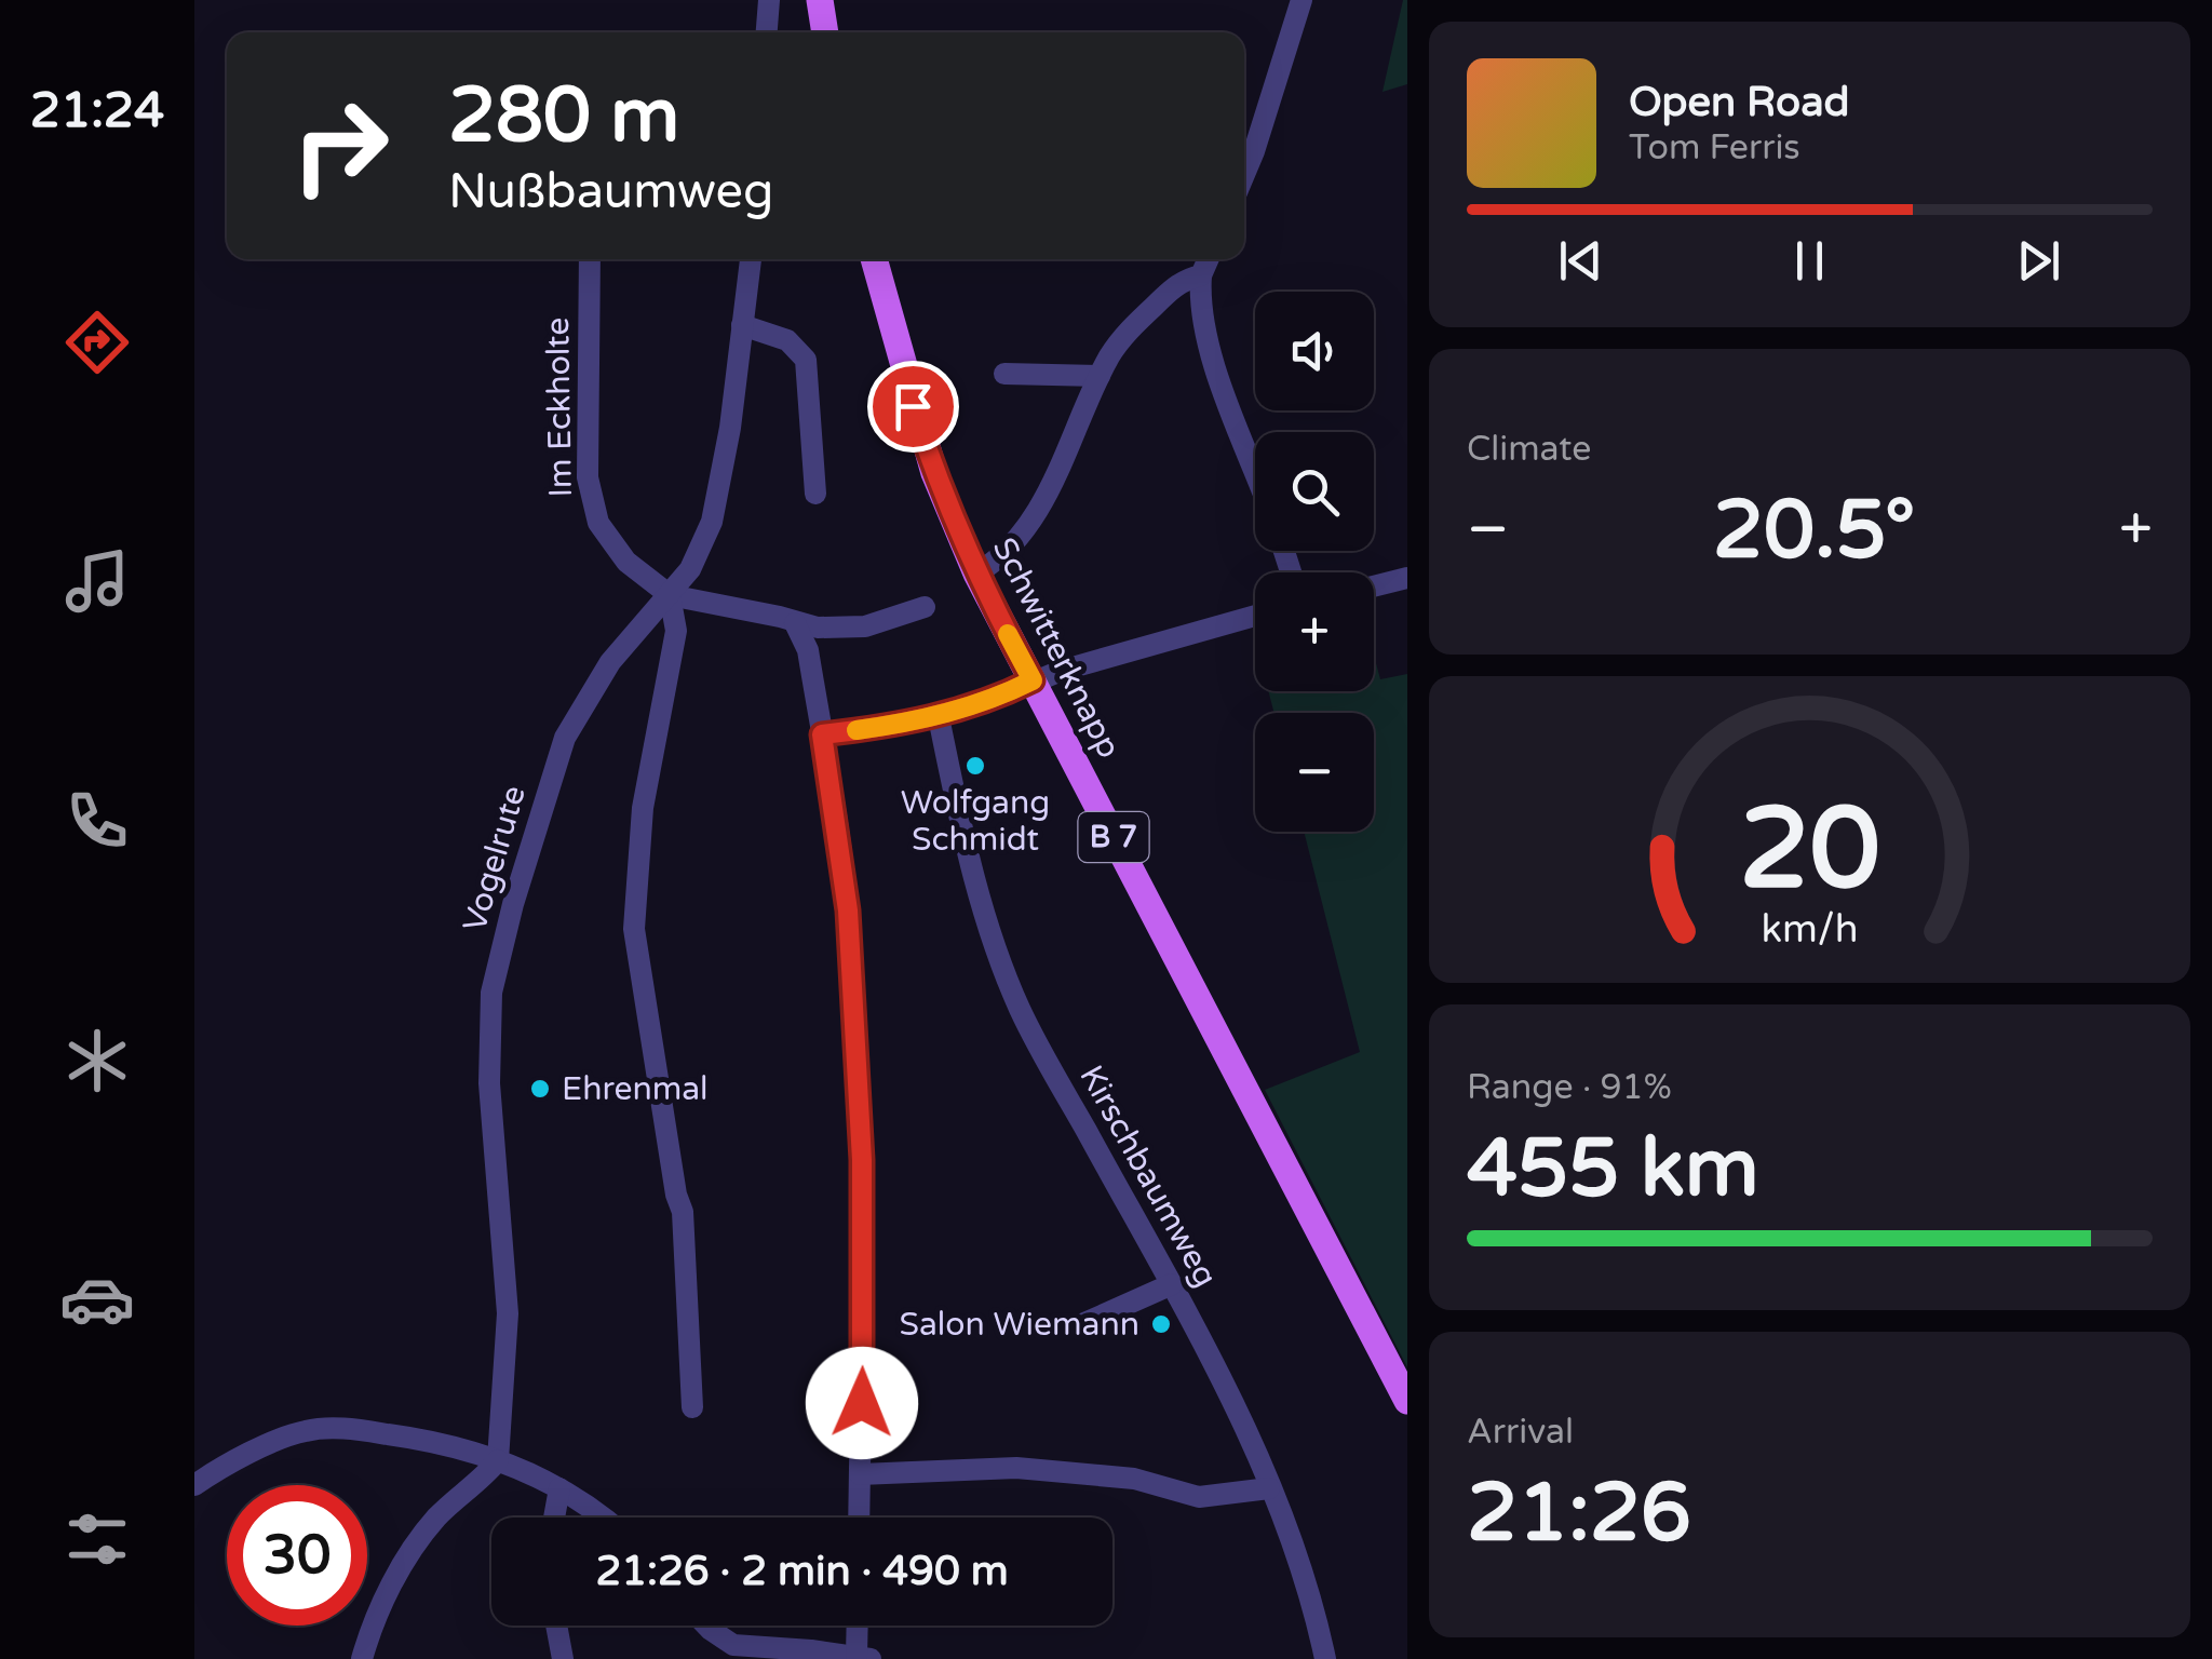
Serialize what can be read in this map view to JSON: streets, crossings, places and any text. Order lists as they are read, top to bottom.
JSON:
{
  "streets": {
    "main road": ["Schwitterknapp", "B 7"],
    "street": ["Im Eckholte", "Vogelrute", "Kirschbaumweg"]
  },
  "crossings": [
    ["Im Eckholte", "Vogelrute"]
  ],
  "places": ["Wolfgang Schmidt", "Ehrenmal", "Salon Wiemann"],
  "page": {
    "tabs": "21:24",
    "turn": ["280 m", "Nußbaumweg"],
    "song": ["Open Road", "Tom Ferris"],
    "map_buttons": ["+", "−"],
    "tile": [
      "Climate",
      ["Range · 91%", "455 km"],
      ["Arrival", "21:26"]
    ],
    "heat": ["−", "20.5°", "+"],
    "limit": "30",
    "trip": "21:26 · 2 min · 490 m",
    "gauge": ["20", "km/h"]
  }
}
